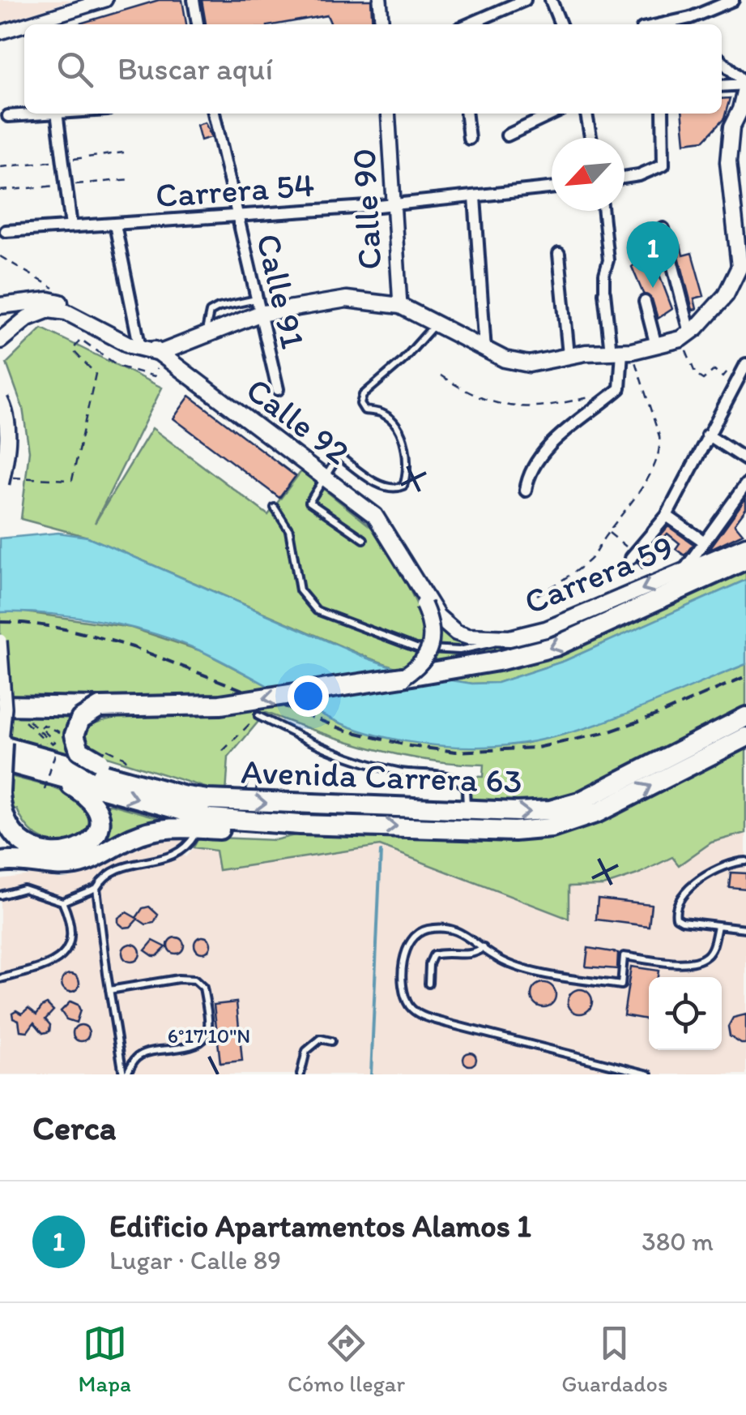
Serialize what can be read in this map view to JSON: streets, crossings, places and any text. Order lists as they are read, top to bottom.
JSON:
{
  "streets": {
    "highway": ["Avenida Carrera 63"],
    "main road": ["Calle 92", "Carrera 59"],
    "street": ["Carrera 54", "Calle 90", "Calle 91"]
  },
  "crossings": [
    ["Carrera 54", "Calle 90"],
    ["Carrera 54", "Calle 91"],
    ["Calle 92", "Avenida Carrera 63"]
  ],
  "one_way": ["Carrera 59"],
  "north": "bottom left",
  "page": {
    "search": "Buscar aquí",
    "pins": "1",
    "heading": "Cerca",
    "list": [
      {
        "mark": "1",
        "name": "Edificio Apartamentos Alamos 1",
        "note": "Lugar · Calle 89",
        "value": "380 m"
      }
    ],
    "nav": ["Mapa", "Cómo llegar", "Guardados"]
  },
  "coordinates": ["6°17'10\"N"]
}
